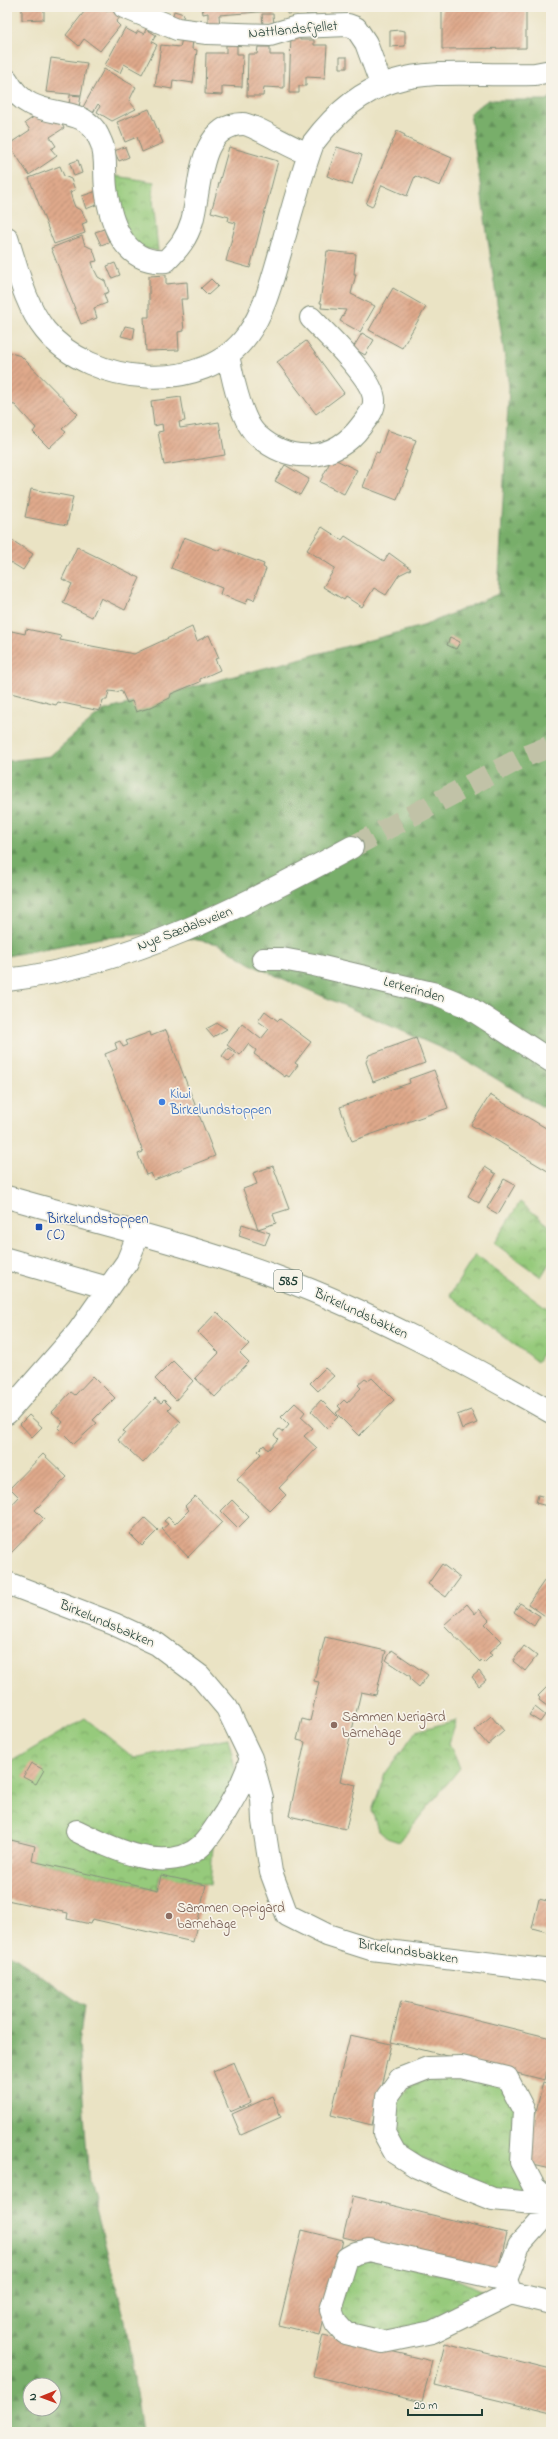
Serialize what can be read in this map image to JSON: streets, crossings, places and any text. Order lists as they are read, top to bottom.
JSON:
{
  "streets": {
    "street": [
      "Nattlandsfjellet",
      "Nye Sædalsveien",
      "Lerkerinden",
      "585",
      "Birkelundsbakken"
    ]
  },
  "places": {
    "other": ["Kiwi Birkelundstoppen", "Sammen Nerigard barnehage", "Sammen Oppigard barnehage"],
    "transit": ["Birkelundstoppen (C)"]
  },
  "scale_bar": "20 m",
  "north": "left"
}
